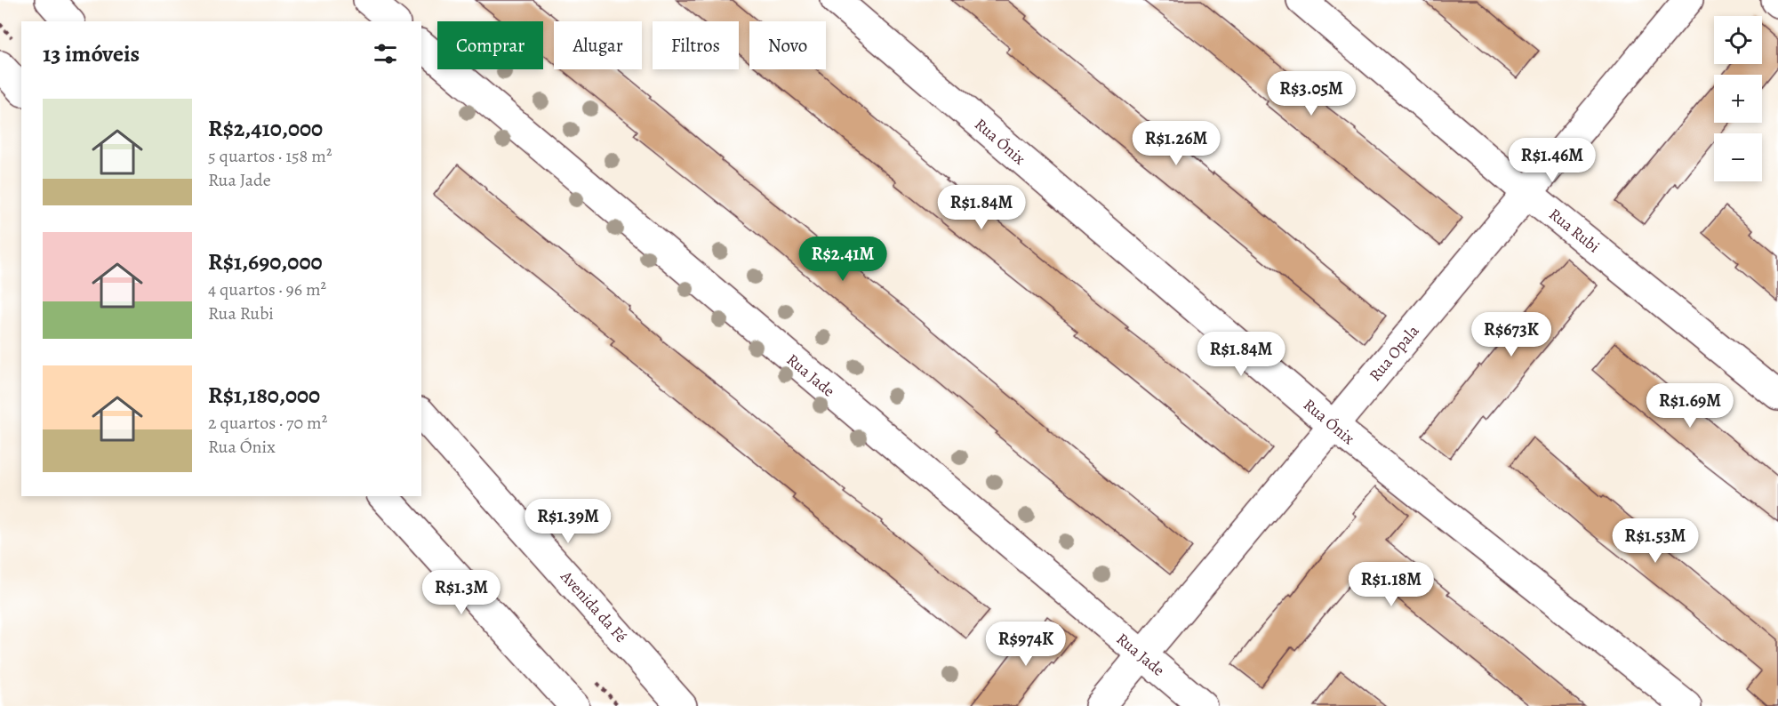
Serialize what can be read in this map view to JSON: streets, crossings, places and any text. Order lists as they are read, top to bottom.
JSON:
{
  "streets": {
    "street": [
      "Rua Ónix",
      "Rua Rubi",
      "Rua Opala",
      "Rua Jade",
      "Avenida da Fé"
    ]
  },
  "crossings": [
    ["Rua Ónix", "Rua Opala"],
    ["Rua Rubi", "Rua Opala"],
    ["Rua Opala", "Rua Jade"]
  ],
  "page": {
    "map_buttons": ["+", "−"],
    "chip": [
      "Comprar",
      "Alugar",
      "Filtros",
      "Novo"
    ],
    "heading": "13 imóveis",
    "price": [
      "R$3.05M",
      "R$1.26M",
      "R$1.46M",
      "R$1.84M",
      "R$2.41M",
      "R$673K",
      "R$1.84M",
      "R$1.69M",
      "R$1.39M",
      "R$1.53M",
      "R$1.18M",
      "R$1.3M",
      "R$974K"
    ],
    "list": [
      {
        "name": "R$2,410,000",
        "note": "5 quartos · 158 m² · Rua Jade"
      },
      {
        "name": "R$1,690,000",
        "note": "4 quartos · 96 m² · Rua Rubi"
      },
      {
        "name": "R$1,180,000",
        "note": "2 quartos · 70 m² · Rua Ónix"
      }
    ]
  }
}
